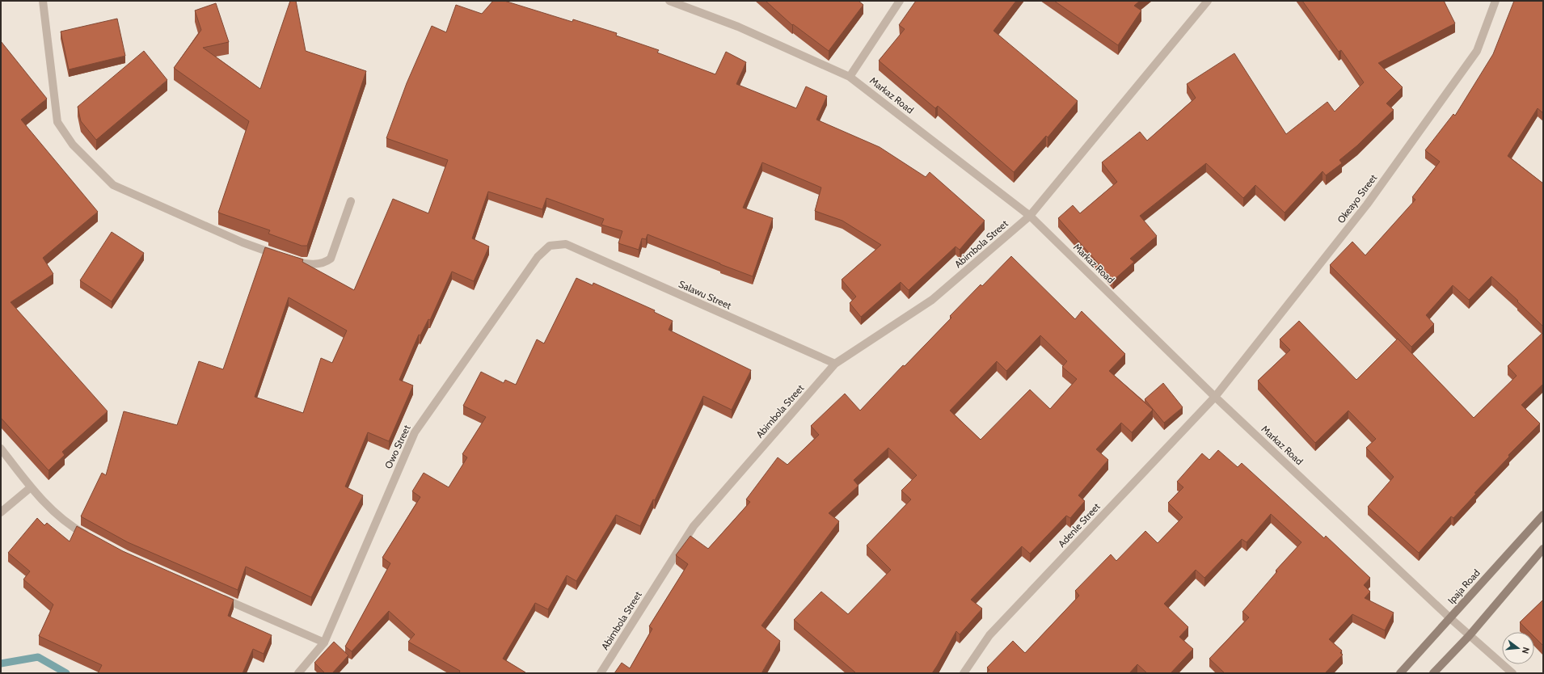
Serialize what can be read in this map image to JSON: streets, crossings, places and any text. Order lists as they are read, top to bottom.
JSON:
{
  "streets": {
    "main road": ["Ipaja Road"],
    "street": [
      "Markaz Road",
      "Okeayo Street",
      "Abimbola Street",
      "Salawu Street",
      "Owo Street",
      "Adenle Street"
    ]
  },
  "crossings": [
    ["Markaz Road", "Okeayo Street"],
    ["Markaz Road", "Abimbola Street"],
    ["Markaz Road", "Adenle Street"],
    ["Markaz Road", "Ipaja Road"],
    ["Okeayo Street", "Adenle Street"],
    ["Abimbola Street", "Salawu Street"],
    ["Salawu Street", "Owo Street"]
  ],
  "north": "right"
}
